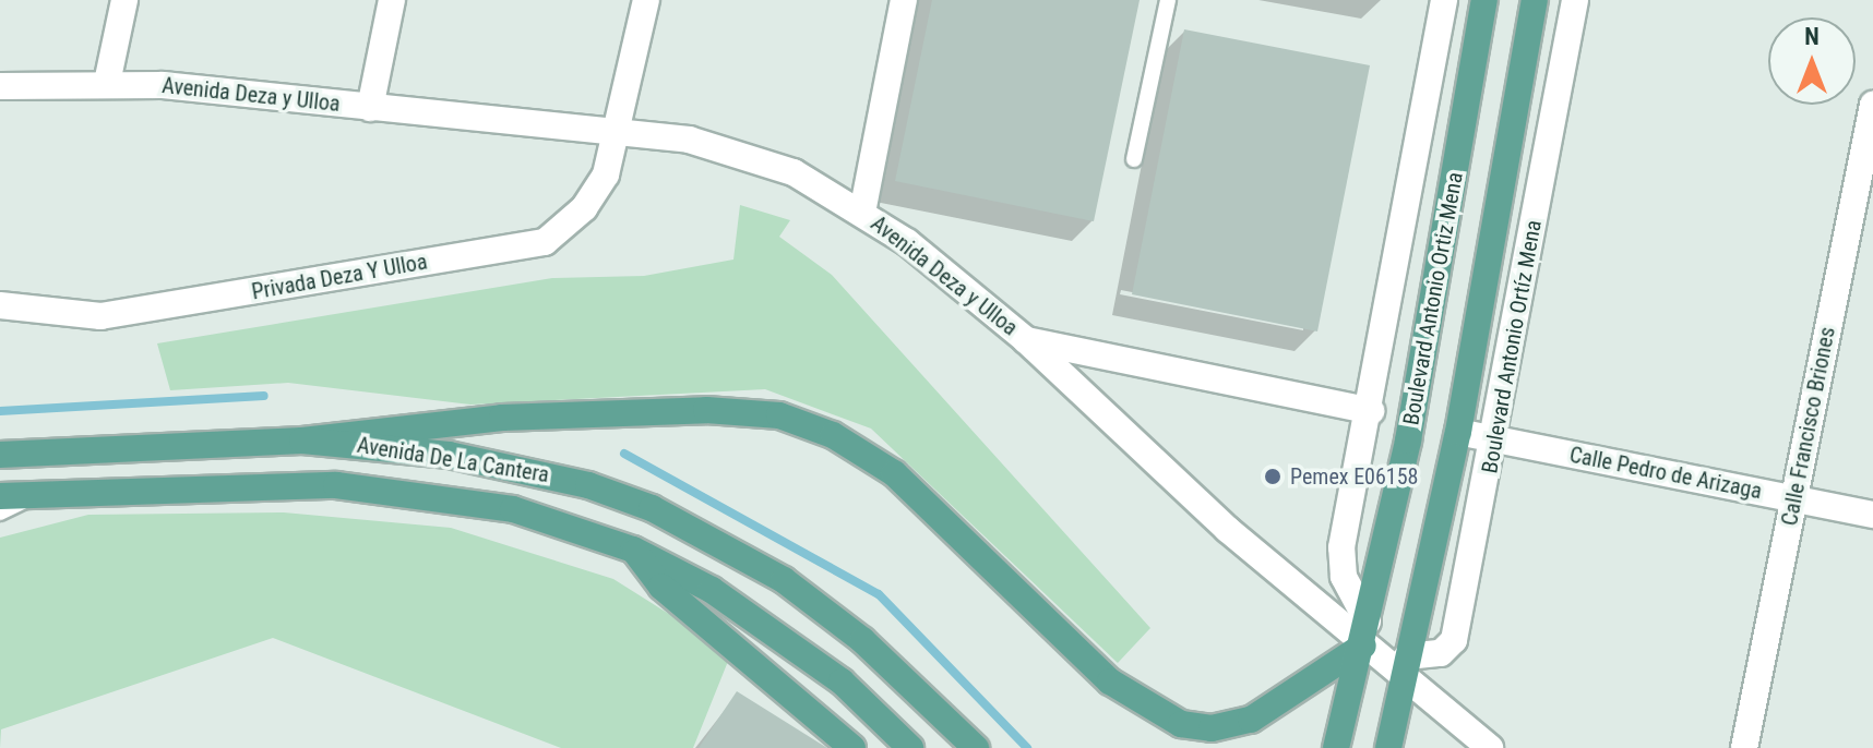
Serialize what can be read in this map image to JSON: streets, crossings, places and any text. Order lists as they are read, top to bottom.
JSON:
{
  "streets": {
    "main road": ["Boulevard Antonio Ortiz Mena", "Avenida De La Cantera"],
    "street": [
      "Avenida Deza y Ulloa",
      "Privada Deza Y Ulloa",
      "Boulevard Antonio Ortíz Mena",
      "Calle Francisco Briones",
      "Calle Pedro de Arizaga"
    ]
  },
  "crossings": [
    ["Avenida Deza y Ulloa", "Privada Deza Y Ulloa"],
    ["Avenida Deza y Ulloa", "Boulevard Antonio Ortiz Mena"],
    ["Avenida Deza y Ulloa", "Boulevard Antonio Ortíz Mena"],
    ["Boulevard Antonio Ortíz Mena", "Calle Pedro de Arizaga"],
    ["Calle Francisco Briones", "Calle Pedro de Arizaga"]
  ],
  "places": ["Pemex E06158"],
  "north": "top"
}
